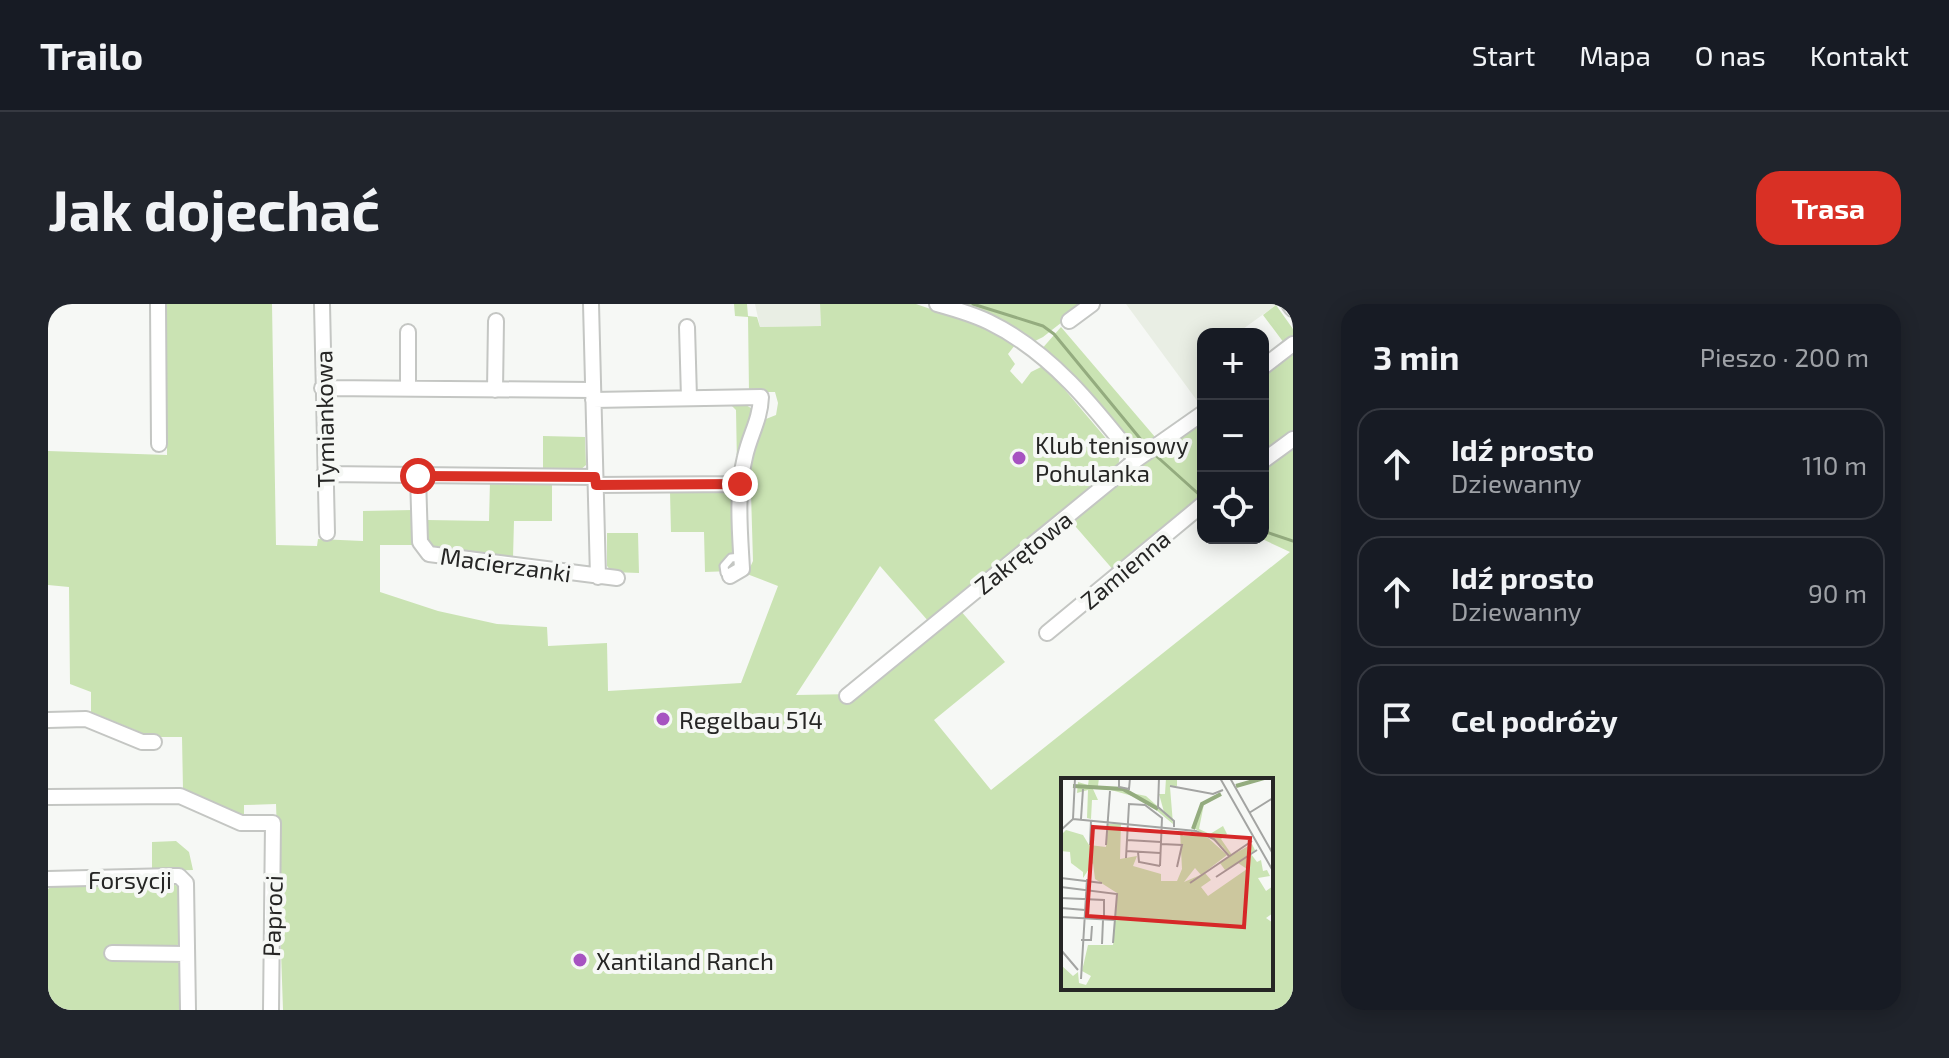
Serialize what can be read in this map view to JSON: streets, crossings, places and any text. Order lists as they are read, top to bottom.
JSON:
{
  "streets": {
    "street": [
      "Tymiankowa",
      "Zakrętowa",
      "Macierzanki",
      "Zamienna",
      "Forsycji",
      "Paproci"
    ]
  },
  "places": ["Klub tenisowy Pohulanka", "Regelbau 514", "Xantiland Ranch"],
  "page": {
    "header": "Trailo",
    "nav": [
      "Start",
      "Mapa",
      "O nas",
      "Kontakt"
    ],
    "buttons": "Trasa",
    "title": "Jak dojechać",
    "heading": ["3 min", "Pieszo · 200 m"],
    "map_buttons": ["+", "−"],
    "list": [
      ["Idź prosto", "Dziewanny", "110 m"],
      ["Idź prosto", "Dziewanny", "90 m"],
      "Cel podróży"
    ]
  }
}
